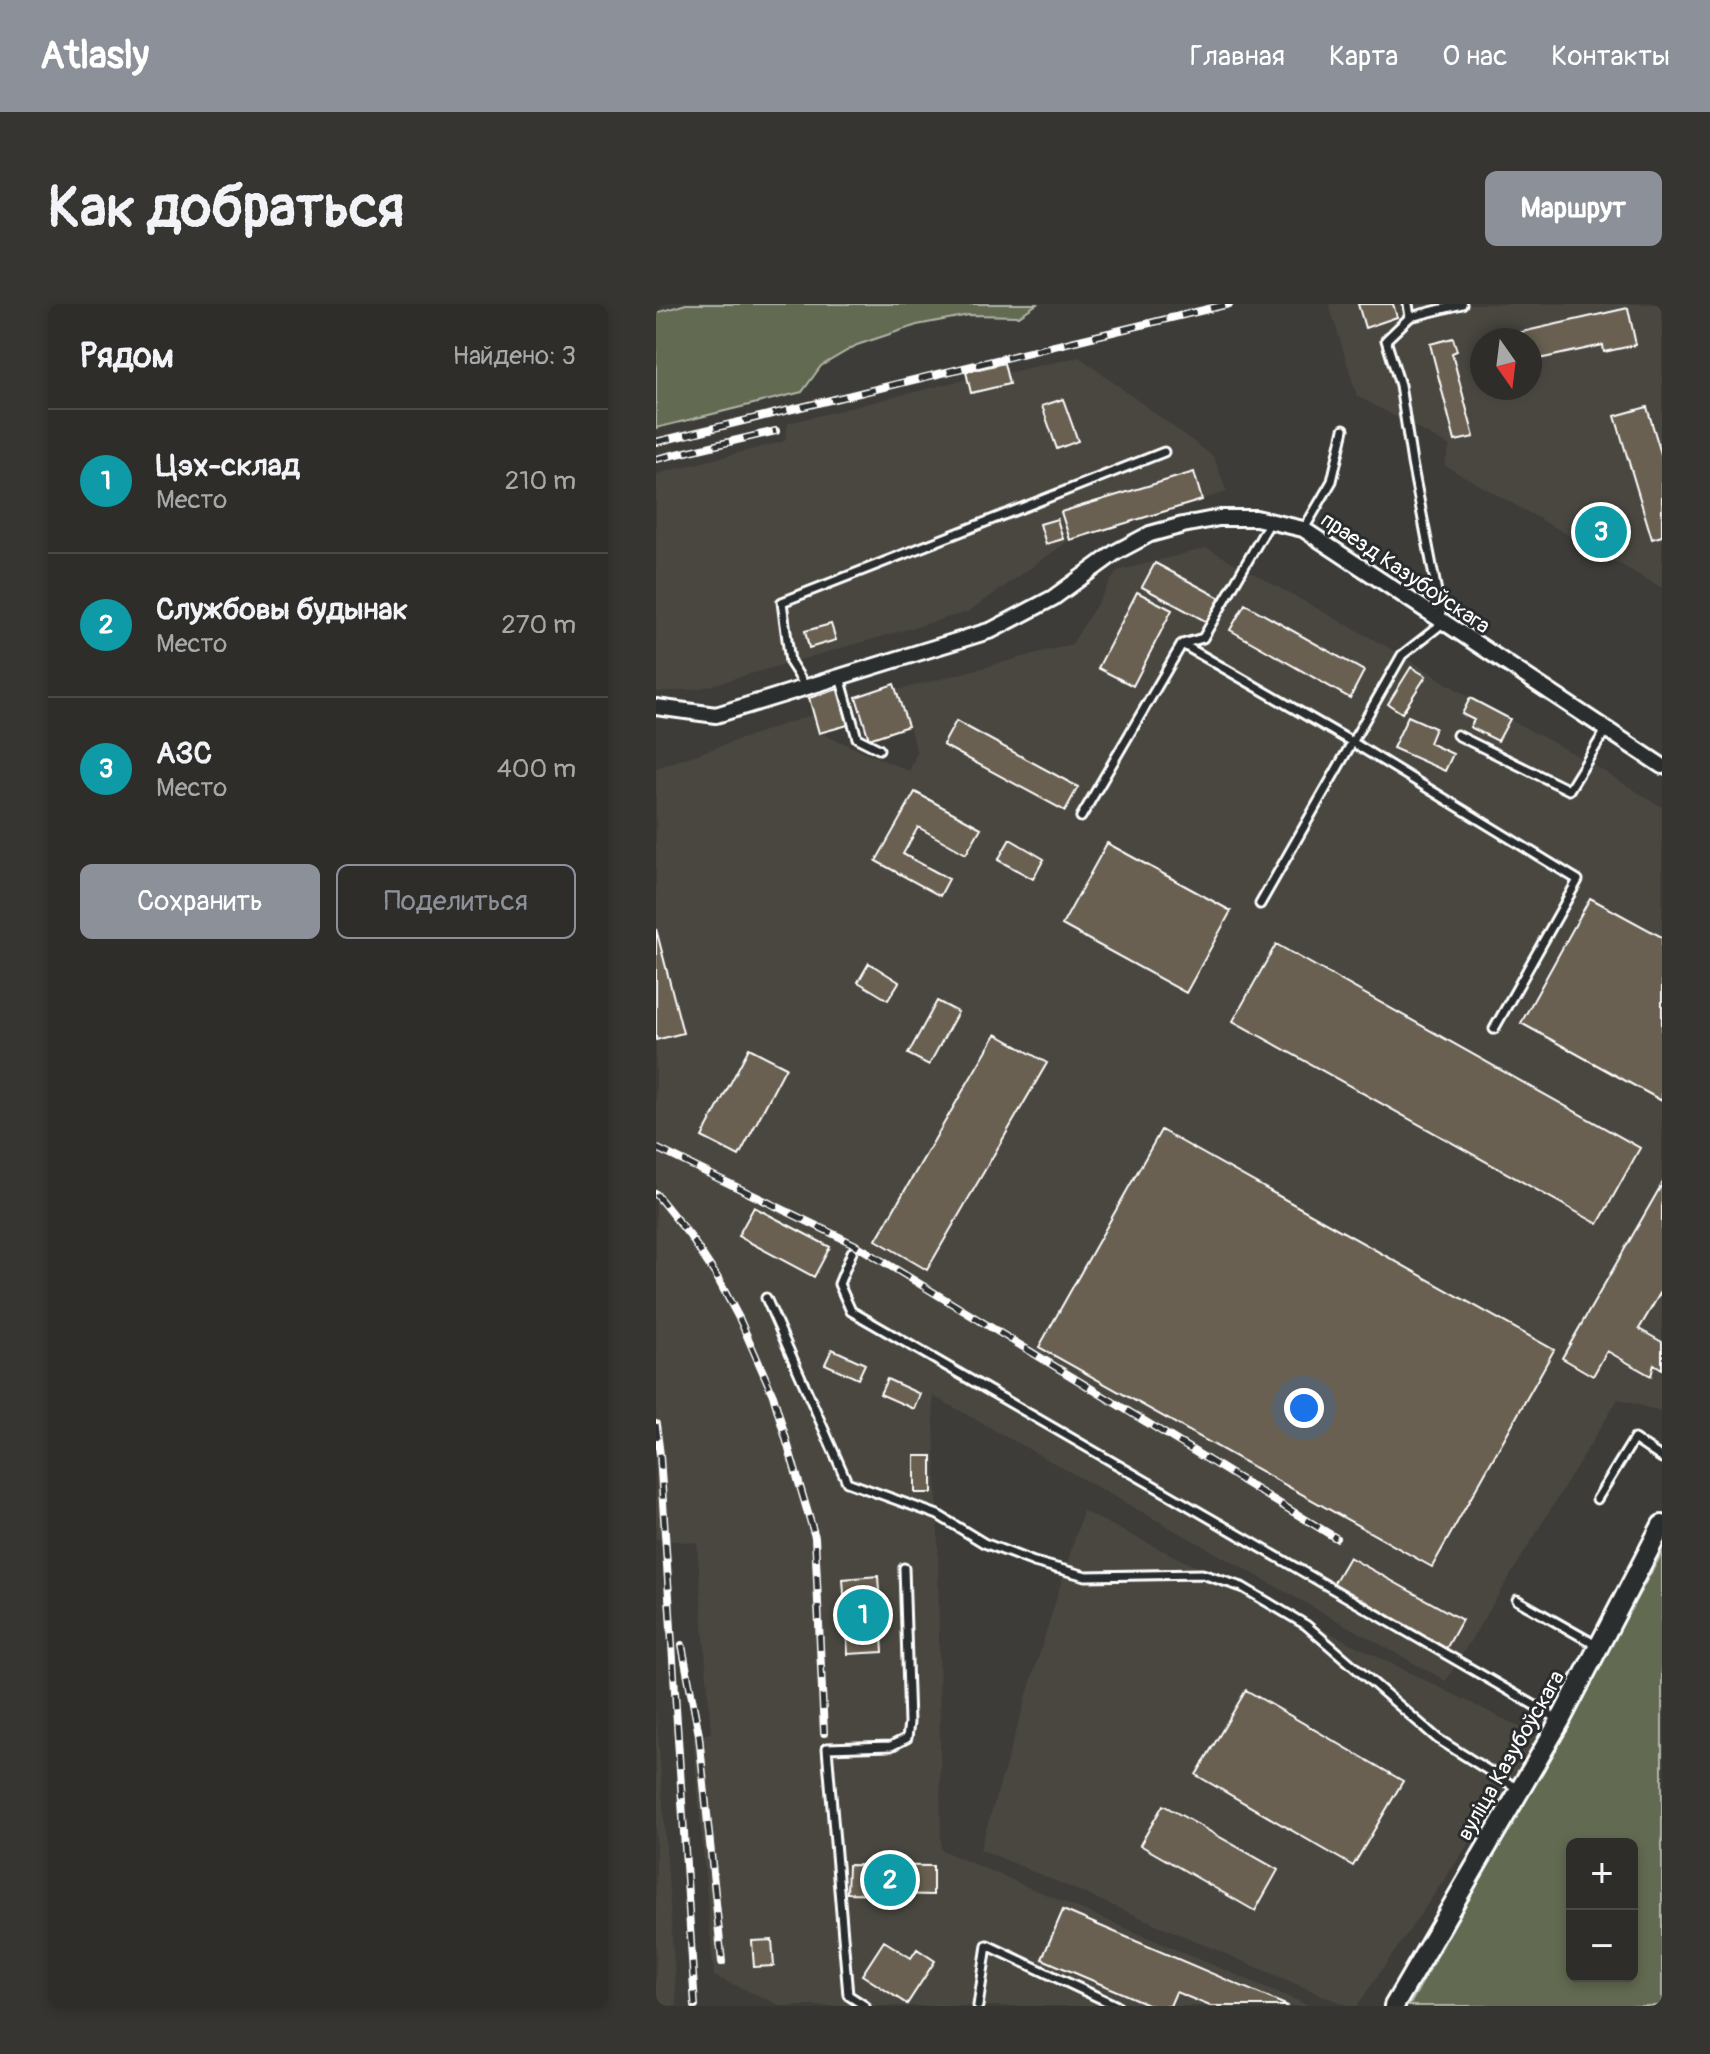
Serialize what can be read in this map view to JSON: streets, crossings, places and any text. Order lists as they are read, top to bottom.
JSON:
{
  "streets": {
    "street": ["праезд Казубоўскага", "вуліца Казубоўскага"]
  },
  "north": "bottom",
  "page": {
    "header": "Atlasly",
    "nav": [
      "Главная",
      "Карта",
      "О нас",
      "Контакты"
    ],
    "buttons": [
      "Маршрут",
      ["Сохранить", "Поделиться"]
    ],
    "title": "Как добраться",
    "heading": ["Рядом", "Найдено: 3"],
    "list": [
      {
        "mark": "1",
        "name": "Цэх-склад",
        "note": "Место",
        "value": "210 m"
      },
      {
        "mark": "2",
        "name": "Службовы будынак",
        "note": "Место",
        "value": "270 m"
      },
      {
        "mark": "3",
        "name": "АЗС",
        "note": "Место",
        "value": "400 m"
      }
    ],
    "pins": ["3", "1", "2"],
    "map_buttons": ["+", "−"]
  }
}
